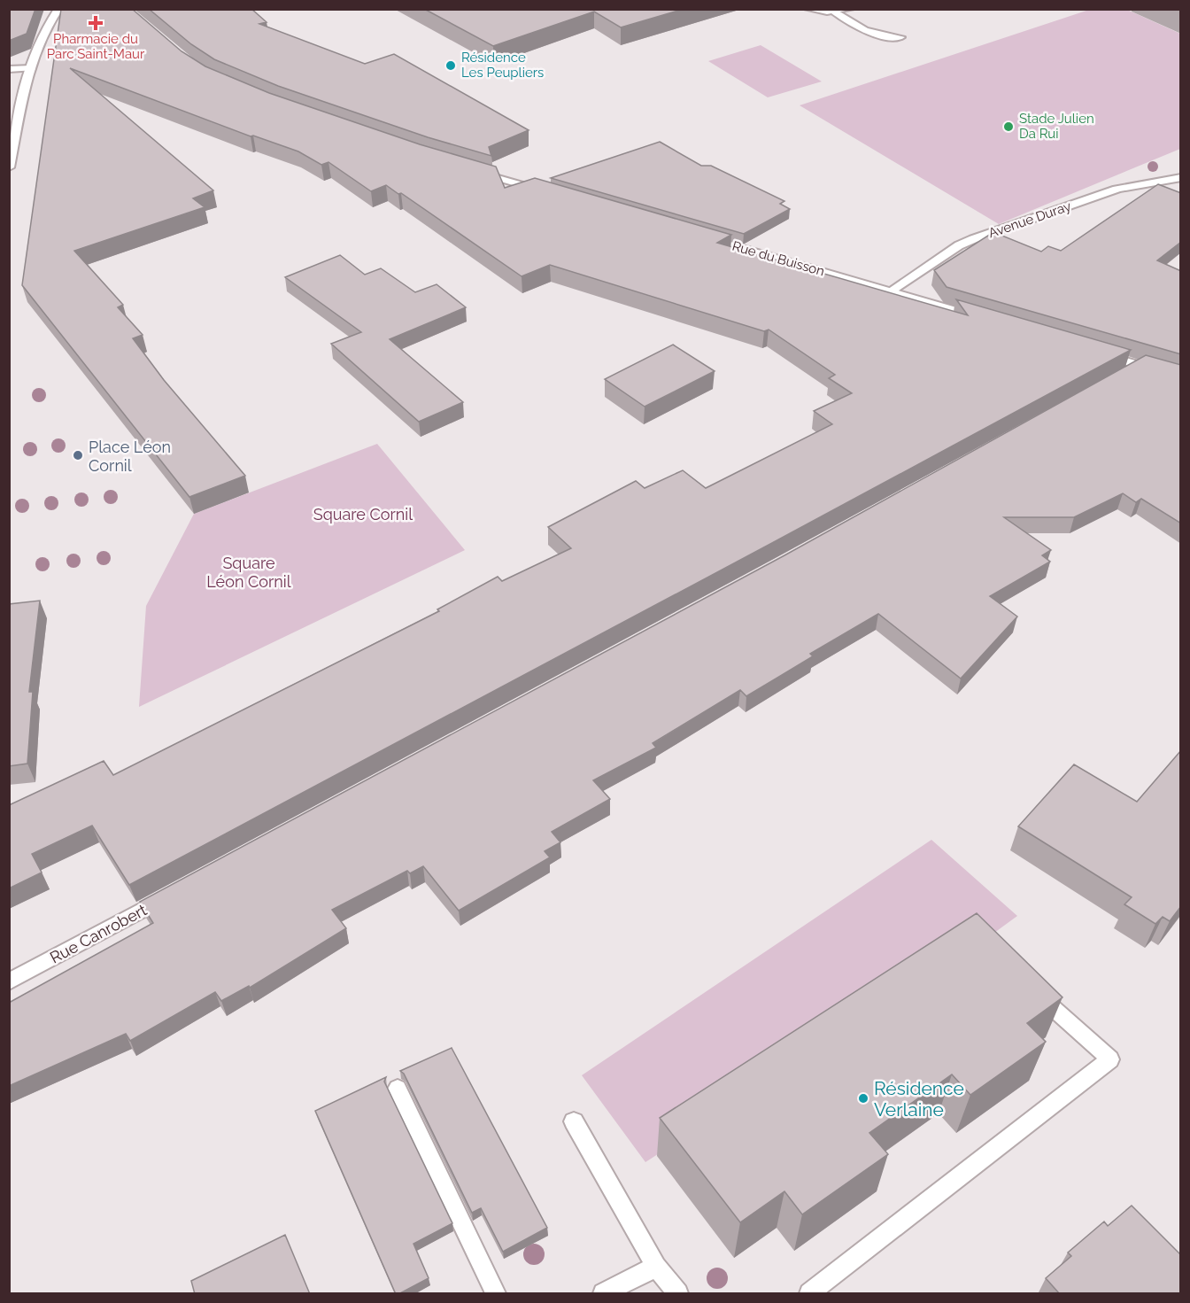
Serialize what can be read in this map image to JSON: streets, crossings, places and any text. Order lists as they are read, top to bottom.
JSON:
{
  "streets": {
    "street": ["Avenue Duray", "Rue du Buisson", "Rue Canrobert"]
  },
  "crossings": [
    ["Avenue Duray", "Rue du Buisson"]
  ],
  "parks": ["Square Cornil", "Square Léon Cornil"],
  "places": {
    "health": ["Pharmacie du Parc Saint-Maur"],
    "other": [
      "Résidence Les Peupliers",
      "Stade Julien Da Rui",
      "Place Léon Cornil",
      "Résidence Verlaine"
    ]
  }
}
